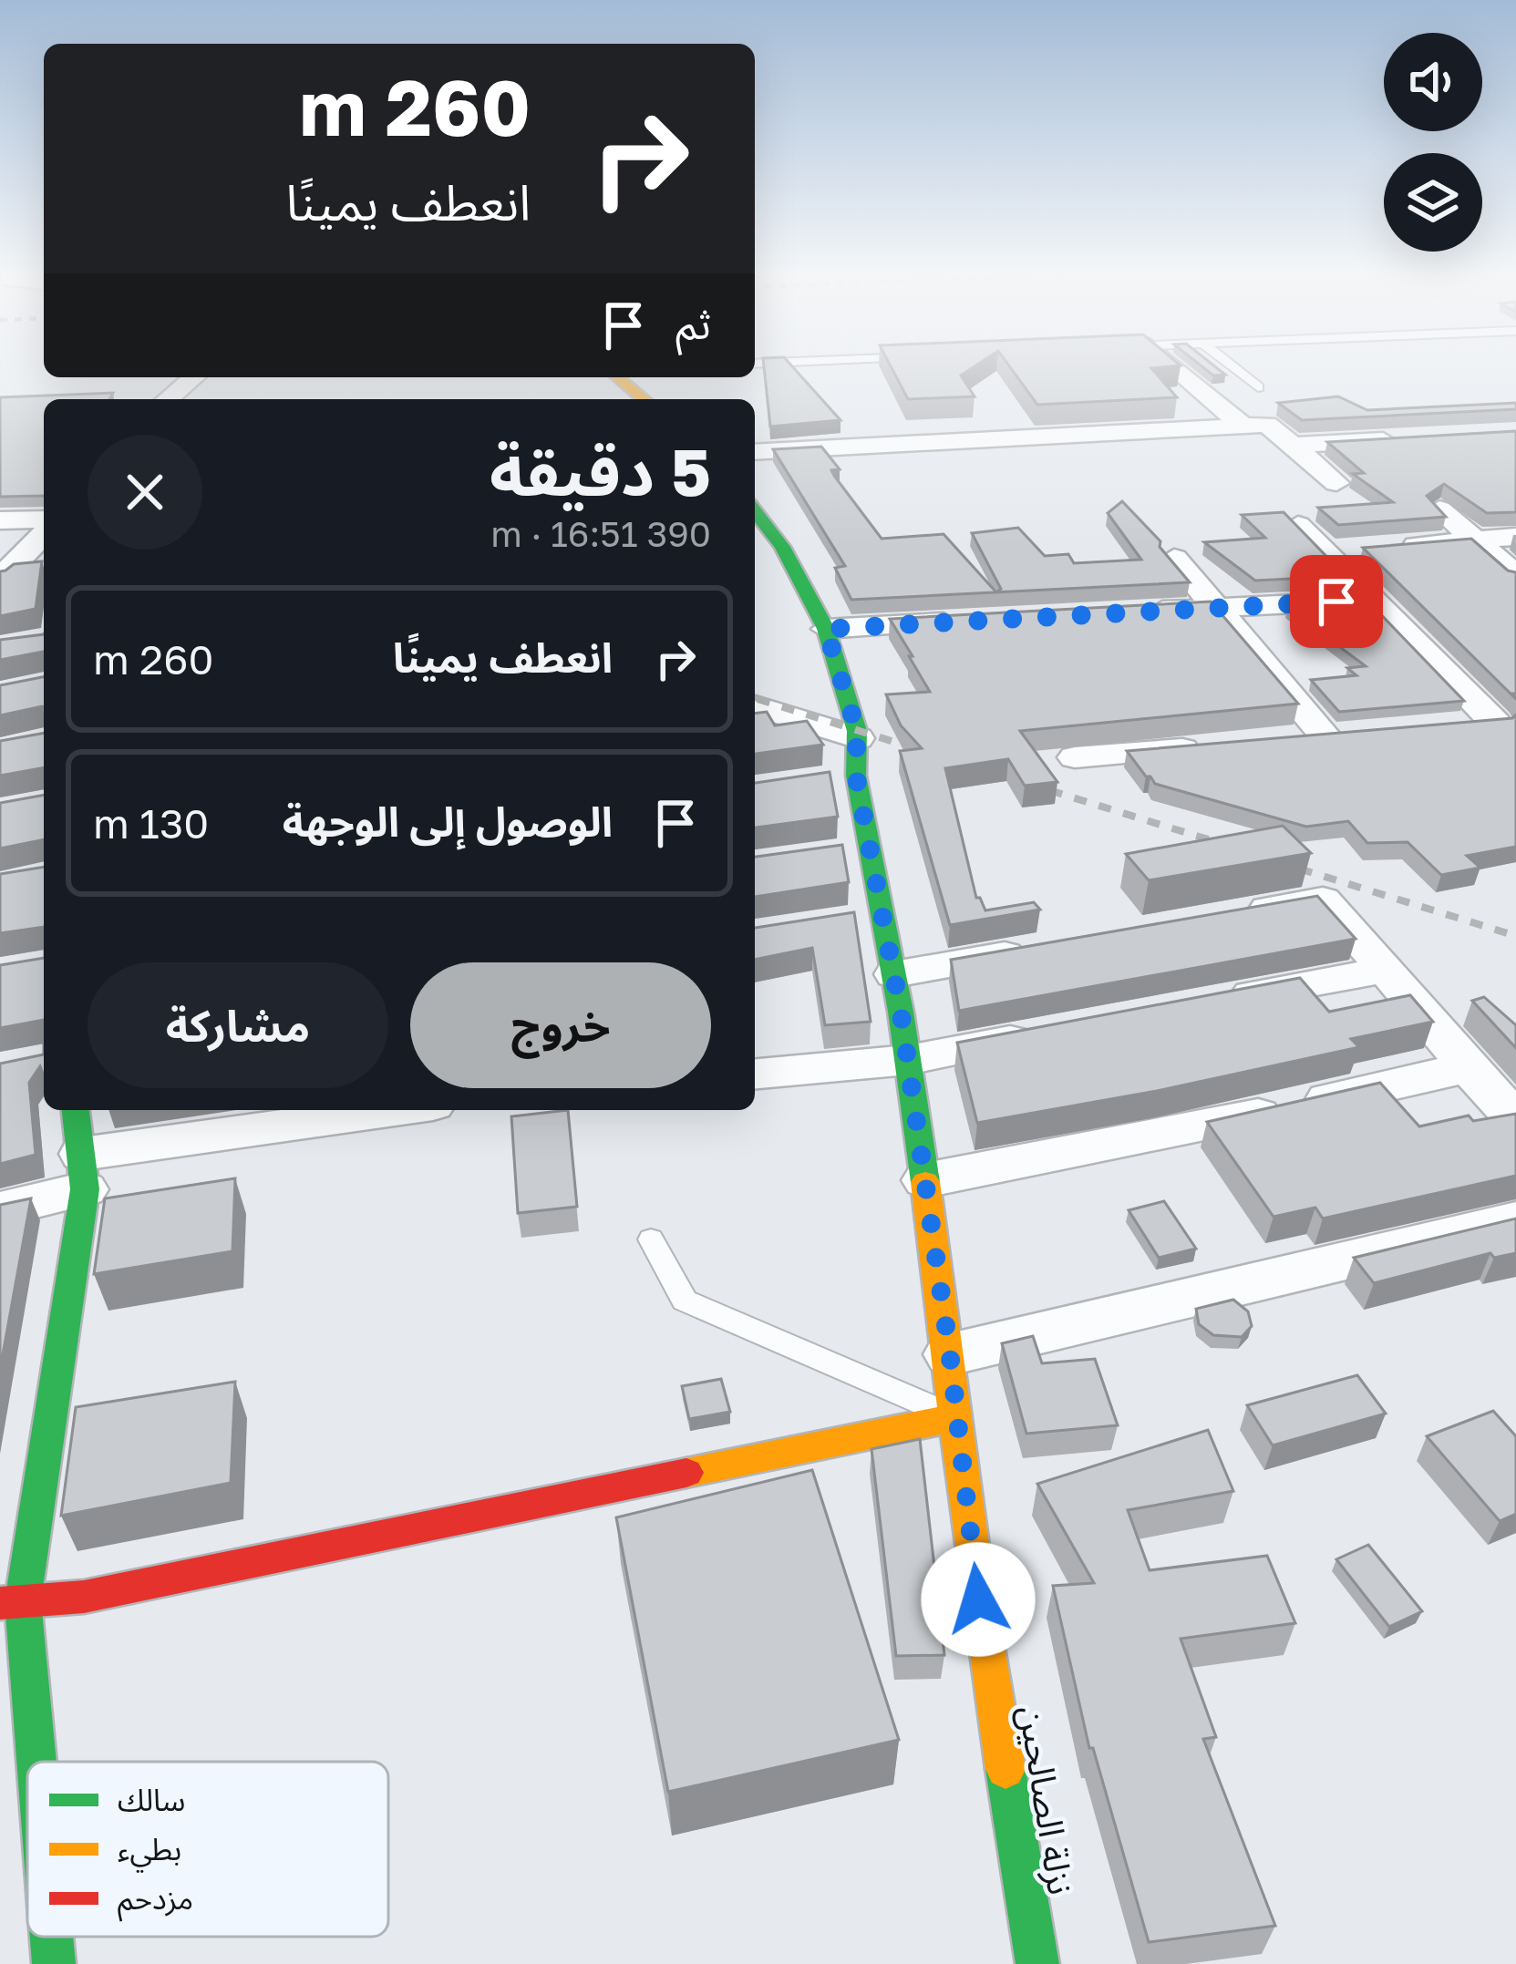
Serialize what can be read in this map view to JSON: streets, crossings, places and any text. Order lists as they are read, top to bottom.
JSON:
{
  "streets": {
    "main road": ["نزلة الصالحين"]
  },
  "legend": ["سالك", "بطيء", "مزدحم"],
  "page": {
    "turn": ["260 m", "انعطف يمينًا"],
    "then": "ثم",
    "heading": ["5 دقيقة", "390 m · 16:51"],
    "list": [
      {
        "name": "انعطف يمينًا",
        "value": "260 m"
      },
      {
        "name": "الوصول إلى الوجهة",
        "value": "130 m"
      }
    ],
    "buttons": ["خروج", "مشاركة"]
  }
}
